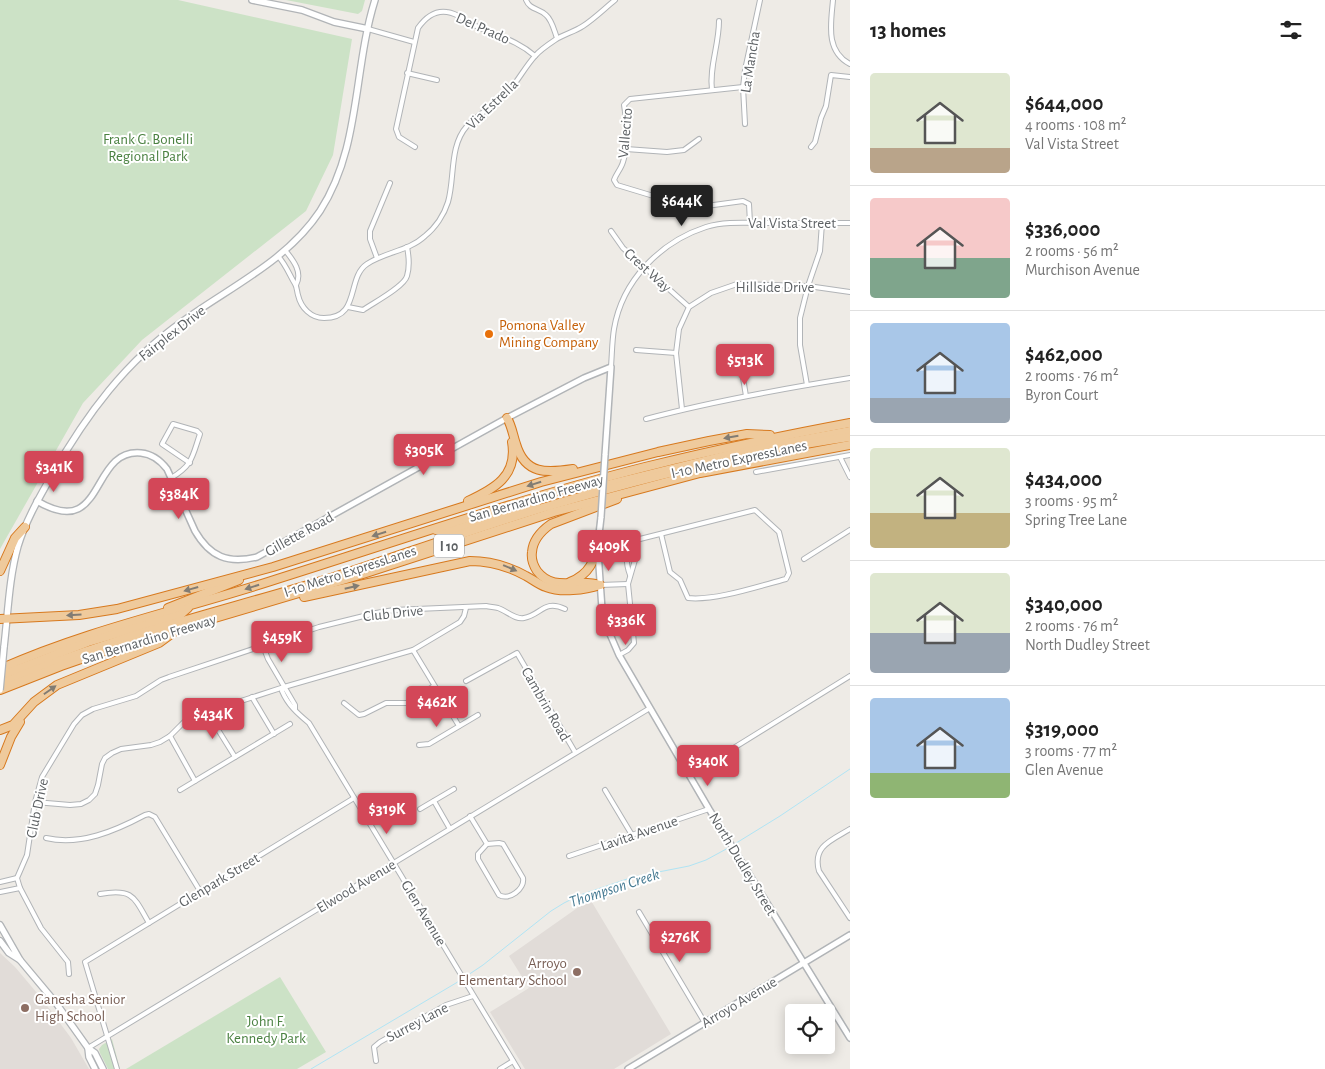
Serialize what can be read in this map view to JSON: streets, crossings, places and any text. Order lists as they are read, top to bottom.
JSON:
{
  "streets": {
    "highway": ["I-10 Metro ExpressLanes", "San Bernardino Freeway", "I 10"],
    "main road": ["Fairplex Drive"],
    "street": [
      "Del Prado",
      "La Mancha",
      "Via Estrella",
      "Vallecito",
      "Val Vista Street",
      "Crest Way",
      "Hillside Drive",
      "Gillette Road",
      "Club Drive",
      "Cambrin Road",
      "Lavita Avenue",
      "North Dudley Street",
      "Glenpark Street",
      "Elwood Avenue",
      "Glen Avenue",
      "Arroyo Avenue",
      "Surrey Lane"
    ]
  },
  "crossings": [
    ["Del Prado", "Via Estrella"],
    ["La Mancha", "Vallecito"],
    ["Vallecito", "Val Vista Street"],
    ["Val Vista Street", "Crest Way"],
    ["Val Vista Street", "Gillette Road"],
    ["Val Vista Street", "North Dudley Street"],
    ["Crest Way", "Hillside Drive"],
    ["Fairplex Drive", "San Bernardino Freeway"],
    ["Fairplex Drive", "Gillette Road"],
    ["I-10 Metro ExpressLanes", "San Bernardino Freeway"],
    ["Gillette Road", "North Dudley Street"],
    ["Club Drive", "Glen Avenue"],
    ["Cambrin Road", "Elwood Avenue"],
    ["Lavita Avenue", "North Dudley Street"],
    ["North Dudley Street", "Elwood Avenue"],
    ["North Dudley Street", "Arroyo Avenue"],
    ["Glenpark Street", "Elwood Avenue"],
    ["Glenpark Street", "Glen Avenue"],
    ["Elwood Avenue", "Glen Avenue"],
    ["Glen Avenue", "Surrey Lane"]
  ],
  "water": ["Thompson Creek"],
  "parks": ["Frank G. Bonelli Regional Park", "John F. Kennedy Park"],
  "places": ["Pomona Valley Mining Company", "Arroyo Elementary School", "Ganesha Senior High School"],
  "page": {
    "heading": "13 homes",
    "list": [
      {
        "name": "$644,000",
        "note": "4 rooms · 108 m² · Val Vista Street"
      },
      {
        "name": "$336,000",
        "note": "2 rooms · 56 m² · Murchison Avenue"
      },
      {
        "name": "$462,000",
        "note": "2 rooms · 76 m² · Byron Court"
      },
      {
        "name": "$434,000",
        "note": "3 rooms · 95 m² · Spring Tree Lane"
      },
      {
        "name": "$340,000",
        "note": "2 rooms · 76 m² · North Dudley Street"
      },
      {
        "name": "$319,000",
        "note": "3 rooms · 77 m² · Glen Avenue"
      }
    ],
    "price": [
      "$644K",
      "$513K",
      "$305K",
      "$341K",
      "$384K",
      "$409K",
      "$336K",
      "$459K",
      "$462K",
      "$434K",
      "$340K",
      "$319K",
      "$276K"
    ]
  }
}
